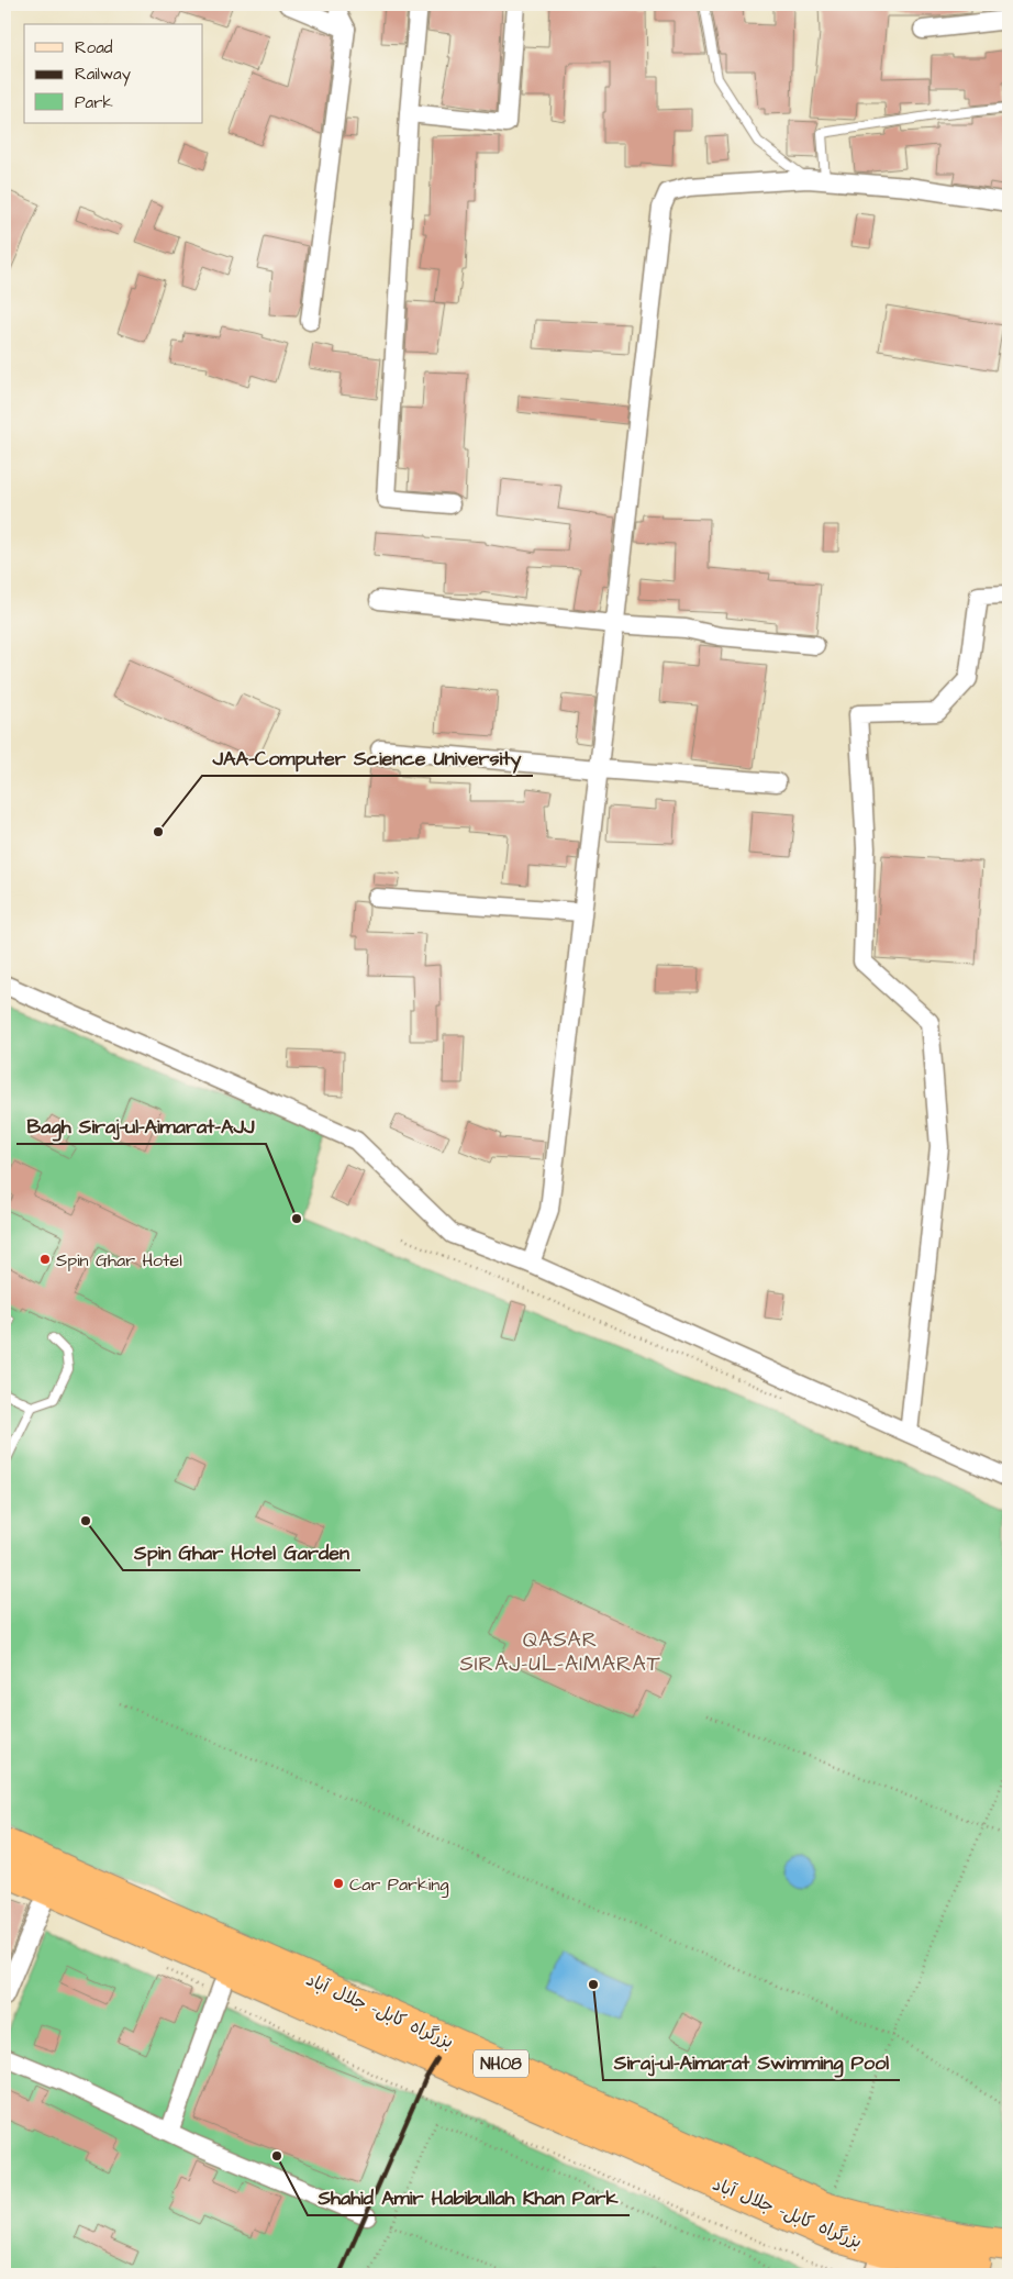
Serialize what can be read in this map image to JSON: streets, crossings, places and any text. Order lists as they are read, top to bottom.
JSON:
{
  "streets": {
    "highway": ["بزرگراه کابل- جلال آباد", "NH08"]
  },
  "districts": ["QASAR SIRAJ-UL-AIMARAT"],
  "places": [
    "JAA-Computer Science University",
    "Bagh Siraj-ul-Aimarat-AJJ",
    "Spin Ghar Hotel",
    "Spin Ghar Hotel Garden",
    "Car Parking",
    "Siraj-ul-Aimarat Swimming Pool",
    "Shahid Amir Habibullah Khan Park"
  ],
  "legend": ["Road", "Railway", "Park"]
}
